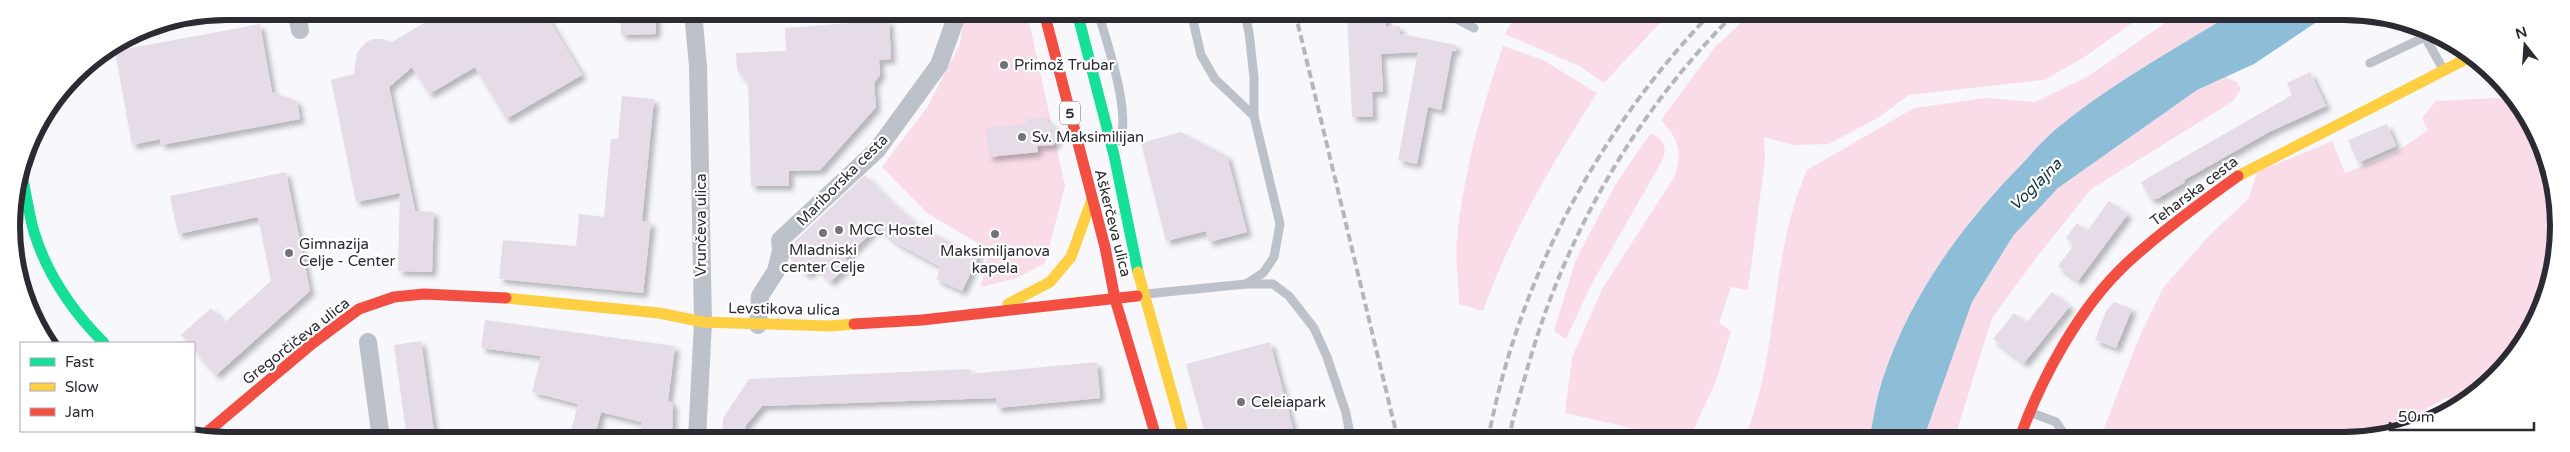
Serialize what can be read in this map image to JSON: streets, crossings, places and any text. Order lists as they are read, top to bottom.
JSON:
{
  "streets": {
    "street": [
      "5",
      "Mariborska cesta",
      "Teharska cesta",
      "Aškerčeva ulica",
      "Vrunčeva ulica",
      "Levstikova ulica",
      "Gregorčičeva ulica"
    ]
  },
  "crossings": [
    ["Mariborska cesta", "Levstikova ulica"],
    ["Aškerčeva ulica", "Levstikova ulica"],
    ["Vrunčeva ulica", "Levstikova ulica"],
    ["Levstikova ulica", "Gregorčičeva ulica"]
  ],
  "water": ["Voglajna"],
  "places": [
    "Primož Trubar",
    "Sv. Maksimilijan",
    "MCC Hostel",
    "Mladniski center Celje",
    "Maksimiljanova kapela",
    "Gimnazija Celje - Center",
    "Celeiapark"
  ],
  "legend": ["Fast", "Slow", "Jam"],
  "scale_bar": "50 m",
  "north": "top"
}
